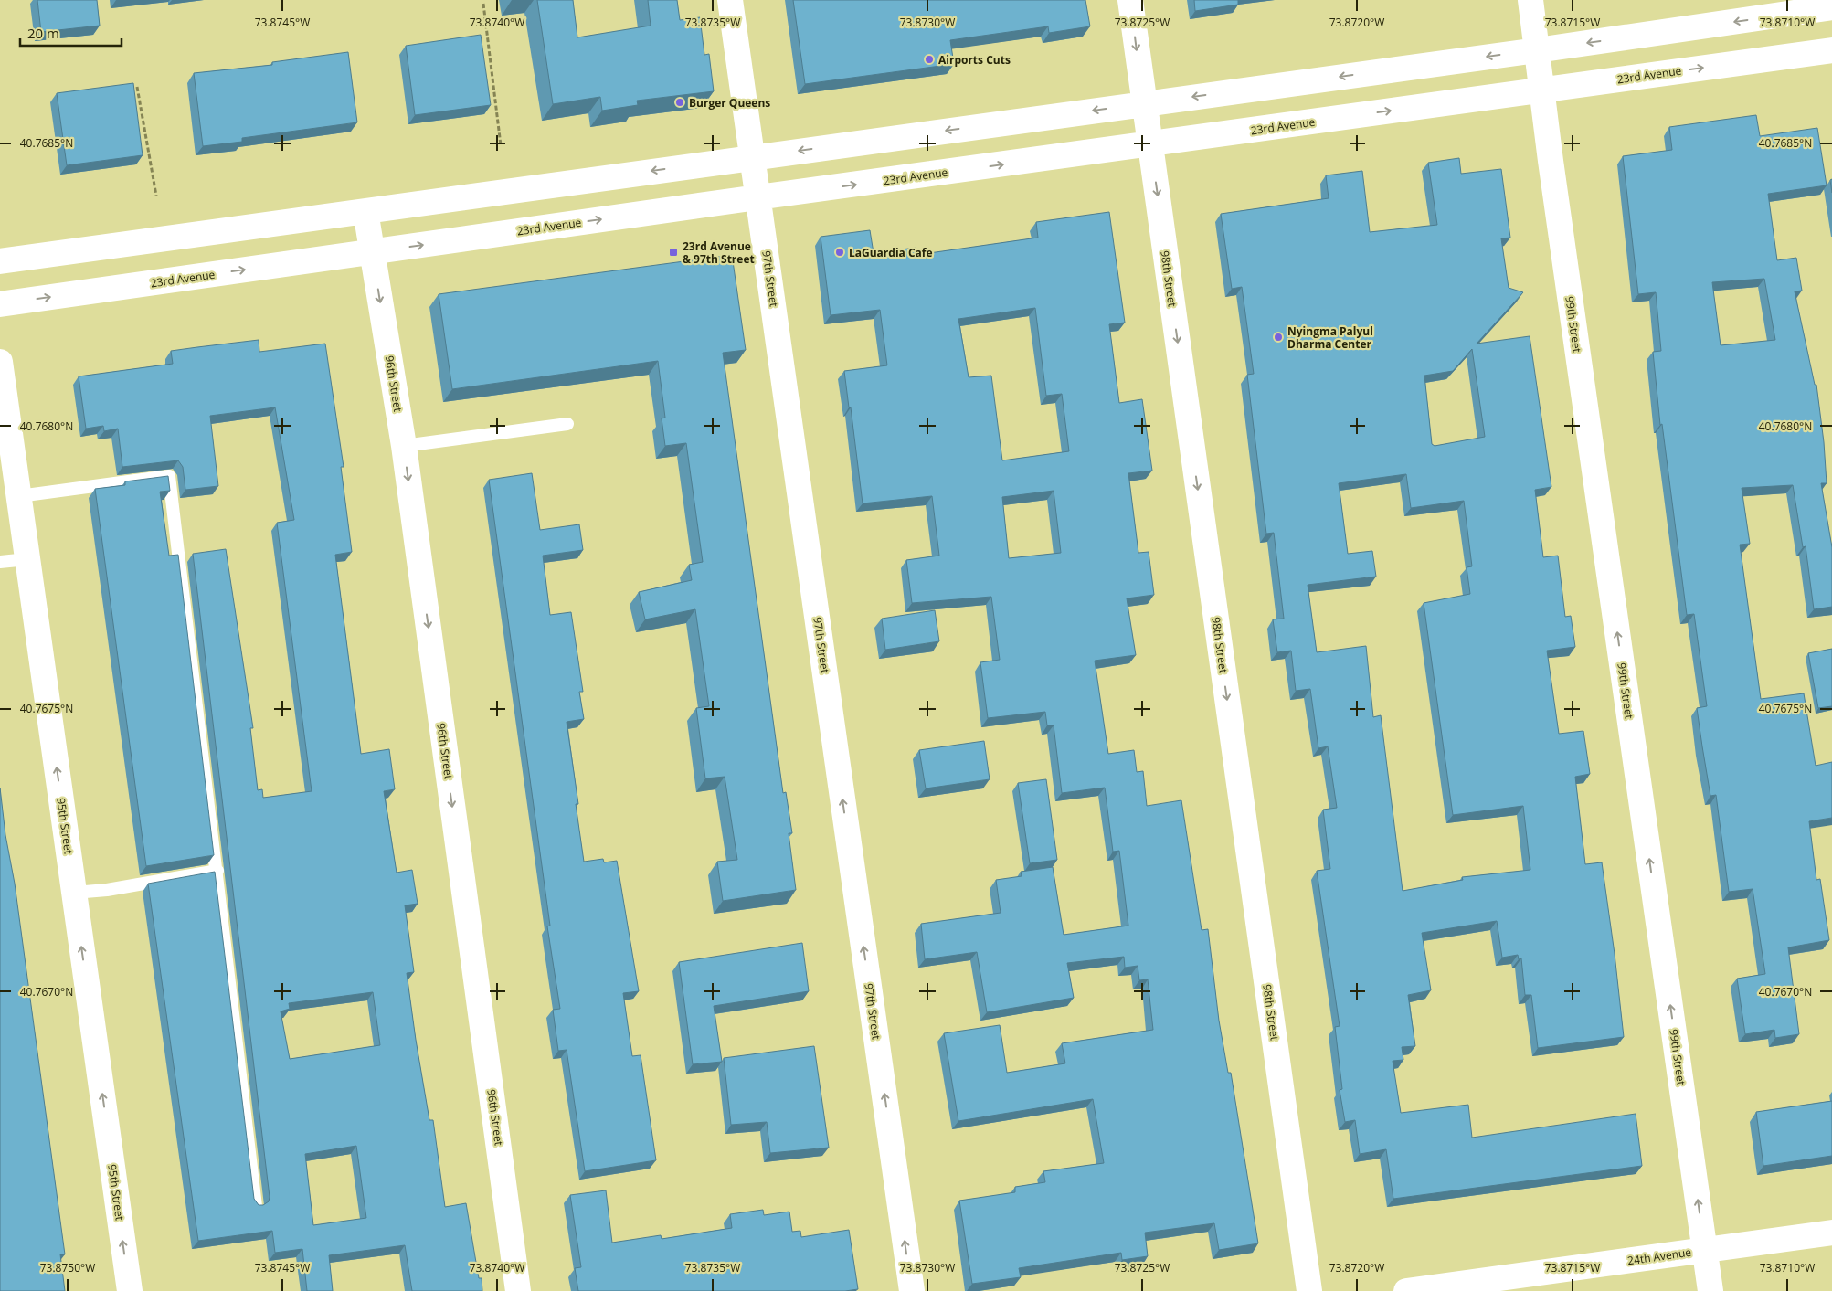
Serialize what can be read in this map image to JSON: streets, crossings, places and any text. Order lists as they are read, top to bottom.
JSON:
{
  "streets": {
    "street": [
      "23rd Avenue",
      "97th Street",
      "98th Street",
      "99th Street",
      "96th Street",
      "95th Street",
      "24th Avenue"
    ]
  },
  "crossings": [
    ["23rd Avenue", "97th Street"],
    ["23rd Avenue", "98th Street"],
    ["23rd Avenue", "99th Street"],
    ["23rd Avenue", "96th Street"],
    ["99th Street", "24th Avenue"]
  ],
  "one_way": [
    "97th Street",
    "98th Street",
    "99th Street",
    "96th Street",
    "95th Street"
  ],
  "places": {
    "other": [
      "Airports Cuts",
      "Burger Queens",
      "LaGuardia Cafe",
      "Nyingma Palyul Dharma Center"
    ],
    "transit": ["23rd Avenue & 97th Street"]
  },
  "scale_bar": "20 m",
  "coordinates": [
    "73.8745°W",
    "73.8740°W",
    "73.8735°W",
    "73.8730°W",
    "73.8725°W",
    "73.8720°W",
    "73.8715°W",
    "73.8710°W",
    "40.7685°N",
    "40.7680°N",
    "40.7675°N",
    "40.7670°N",
    "73.8750°W"
  ]
}
